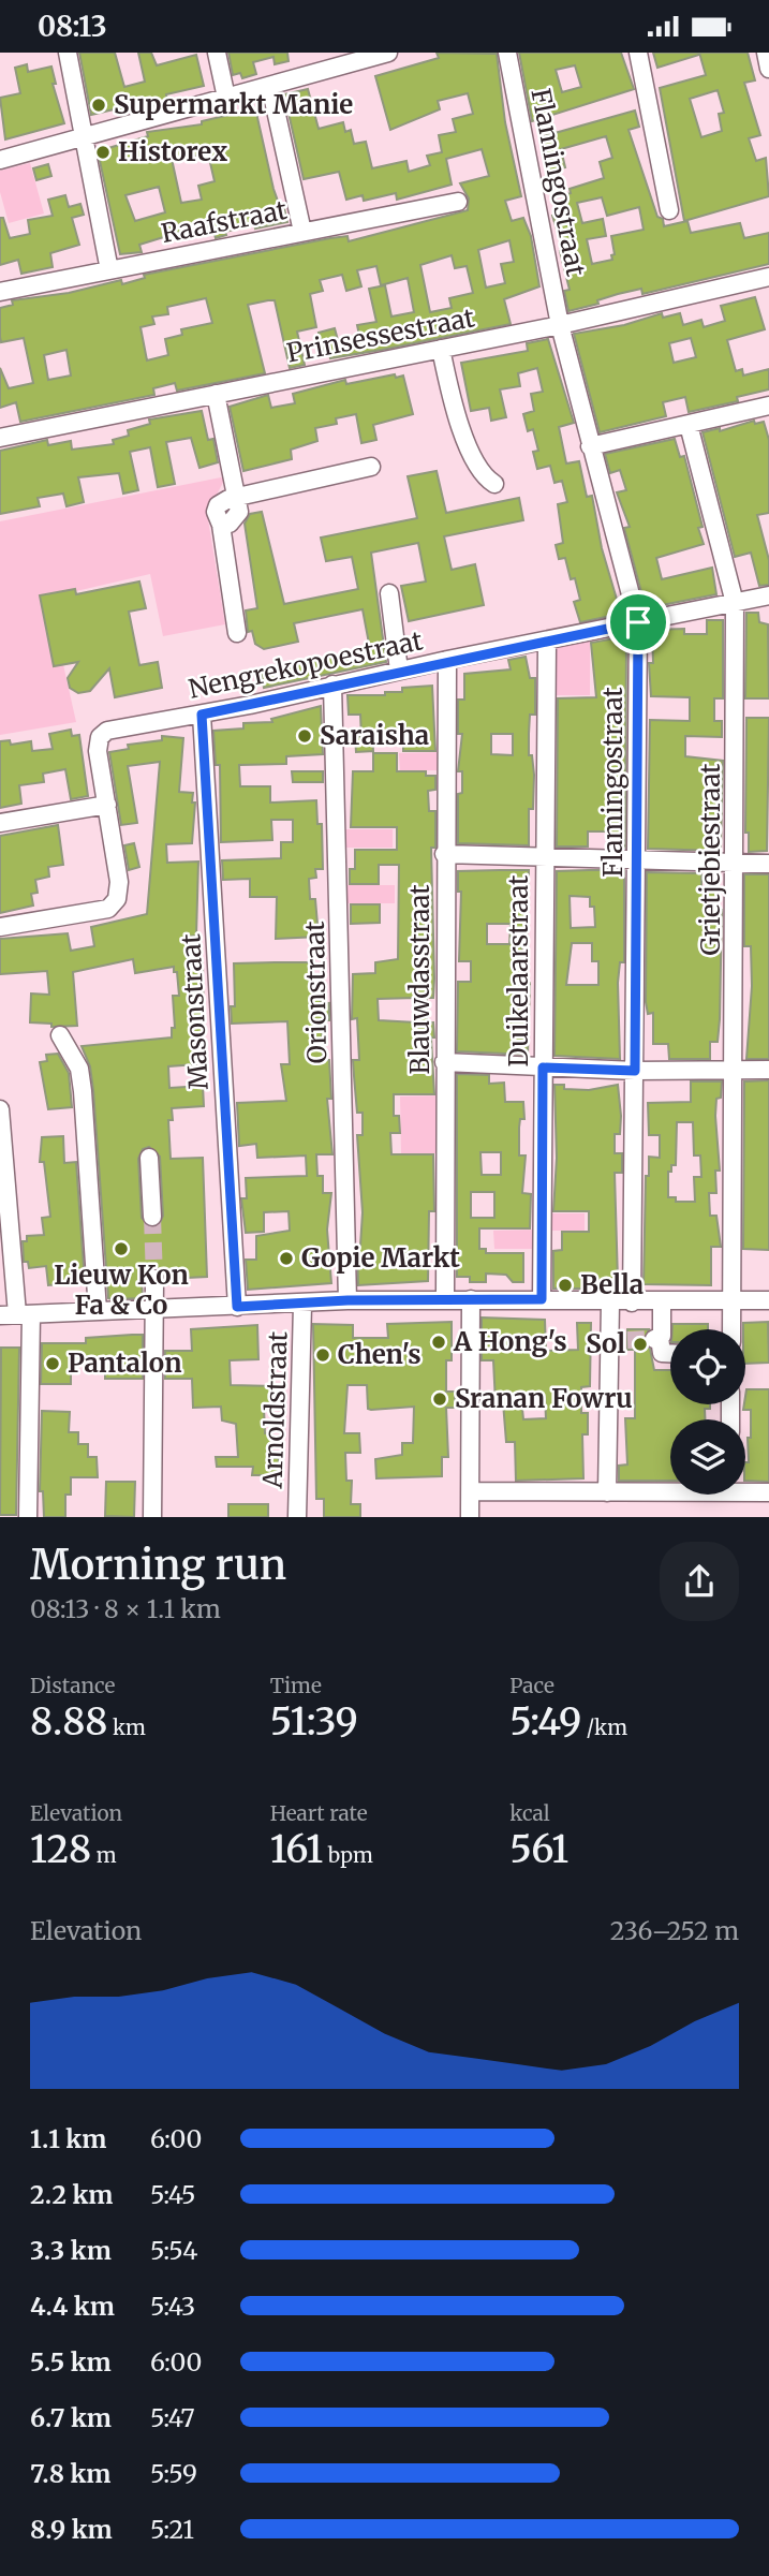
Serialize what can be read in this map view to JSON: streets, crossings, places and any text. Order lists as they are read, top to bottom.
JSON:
{
  "streets": {
    "street": [
      "Flamingostraat",
      "Raafstraat",
      "Prinsessestraat",
      "Nengrekopoestraat",
      "Grietjebiestraat",
      "Duikelaarstraat",
      "Blauwdasstraat",
      "Orionstraat",
      "Masonstraat",
      "Arnoldstraat"
    ]
  },
  "crossings": [
    ["Flamingostraat", "Prinsessestraat"],
    ["Flamingostraat", "Nengrekopoestraat"],
    ["Nengrekopoestraat", "Grietjebiestraat"],
    ["Nengrekopoestraat", "Duikelaarstraat"],
    ["Nengrekopoestraat", "Blauwdasstraat"],
    ["Nengrekopoestraat", "Orionstraat"],
    ["Nengrekopoestraat", "Masonstraat"]
  ],
  "places": [
    "Supermarkt Manie",
    "Historex",
    "Saraisha",
    "Lieuw Kon Fa & Co",
    "Gopie Markt",
    "Bella",
    "A Hong's",
    "Sol",
    "Chen's",
    "Pantalon",
    "Sranan Fowru"
  ],
  "page": {
    "status": "08:13",
    "heading": ["Morning run", "08:13 · 8 × 1.1 km"],
    "stats": [
      ["Distance", "8.88 km"],
      ["Time", "51:39"],
      ["Pace", "5:49 /km"],
      ["Elevation", "128 m"],
      ["Heart rate", "161 bpm"],
      ["kcal", "561"]
    ],
    "chart": ["Elevation", "236–252 m"],
    "list": [
      {
        "name": "1.1 km",
        "note": "6:00"
      },
      {
        "name": "2.2 km",
        "note": "5:45"
      },
      {
        "name": "3.3 km",
        "note": "5:54"
      },
      {
        "name": "4.4 km",
        "note": "5:43"
      },
      {
        "name": "5.5 km",
        "note": "6:00"
      },
      {
        "name": "6.7 km",
        "note": "5:47"
      },
      {
        "name": "7.8 km",
        "note": "5:59"
      },
      {
        "name": "8.9 km",
        "note": "5:21"
      }
    ]
  }
}
